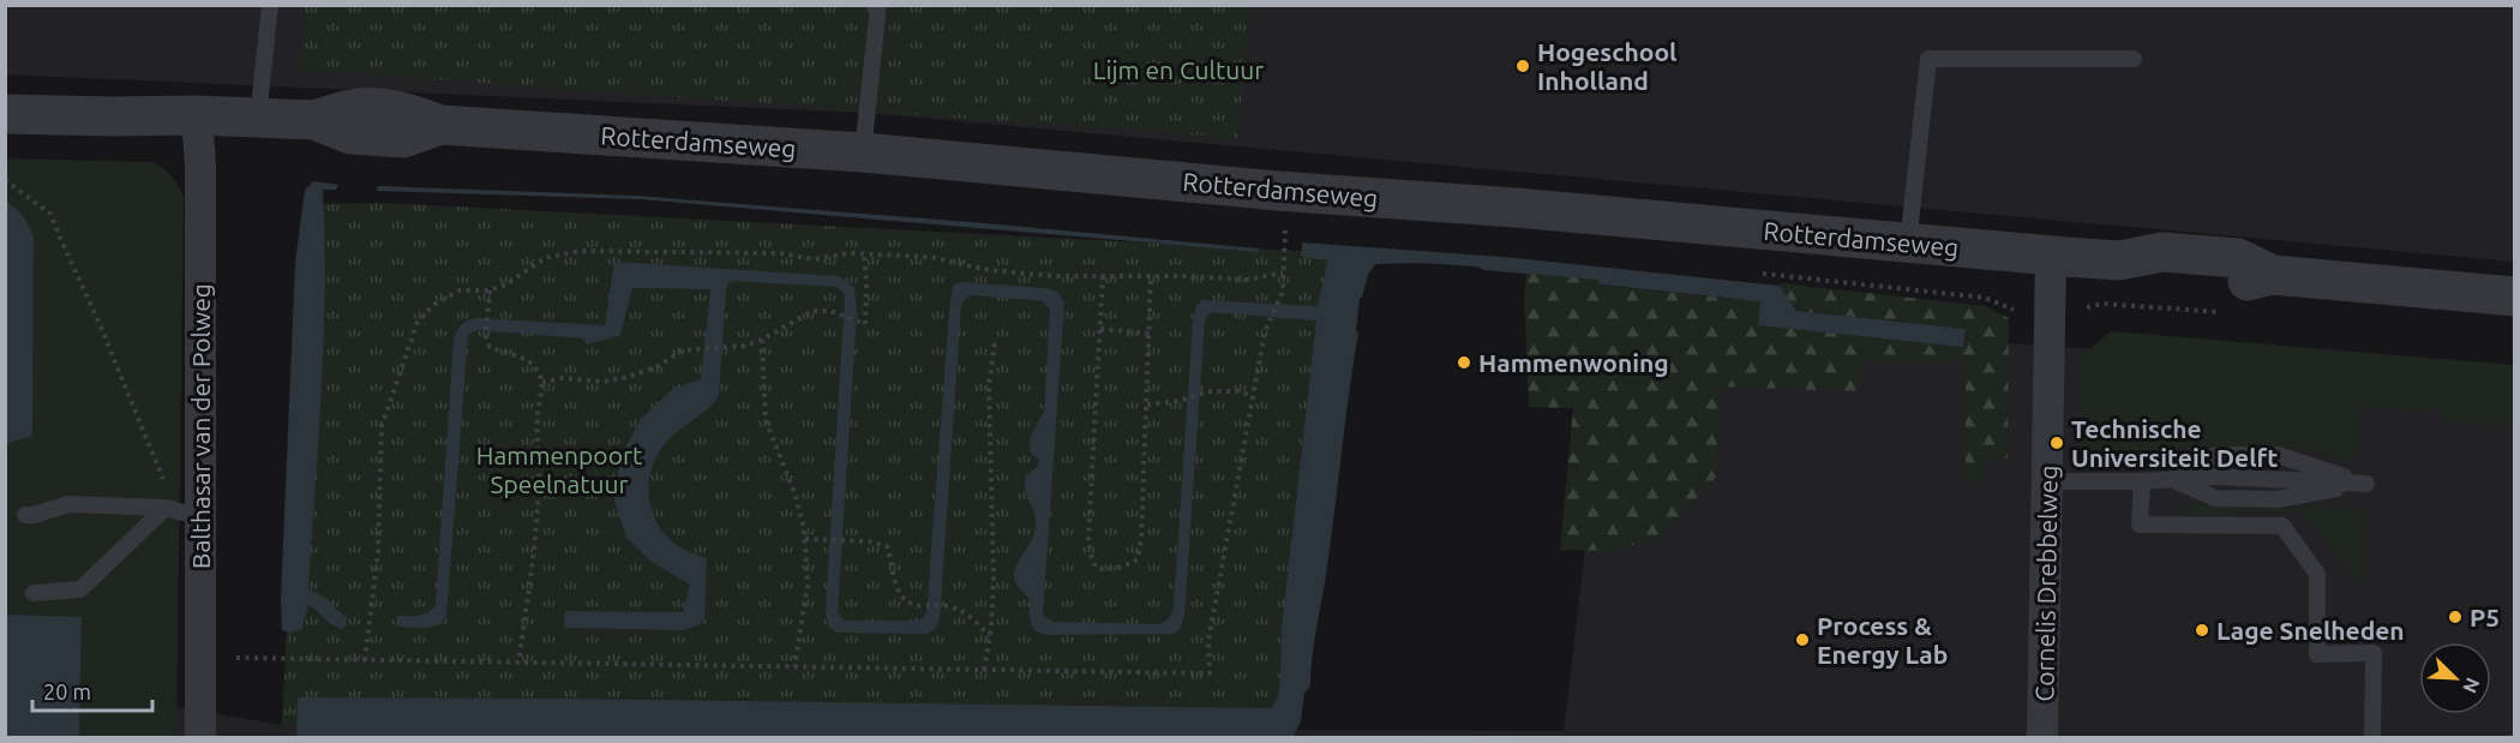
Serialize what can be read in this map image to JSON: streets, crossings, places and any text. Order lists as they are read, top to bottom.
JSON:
{
  "streets": {
    "street": ["Rotterdamseweg", "Balthasar van der Polweg", "Cornelis Drebbelweg"]
  },
  "crossings": [
    ["Rotterdamseweg", "Balthasar van der Polweg"],
    ["Rotterdamseweg", "Cornelis Drebbelweg"]
  ],
  "parks": ["Lijm en Cultuur", "Hammenpoort Speelnatuur"],
  "places": [
    "Hogeschool Inholland",
    "Hammenwoning",
    "Technische Universiteit Delft",
    "P5",
    "Lage Snelheden",
    "Process & Energy Lab"
  ],
  "scale_bar": "20 m",
  "north": "bottom right"
}
